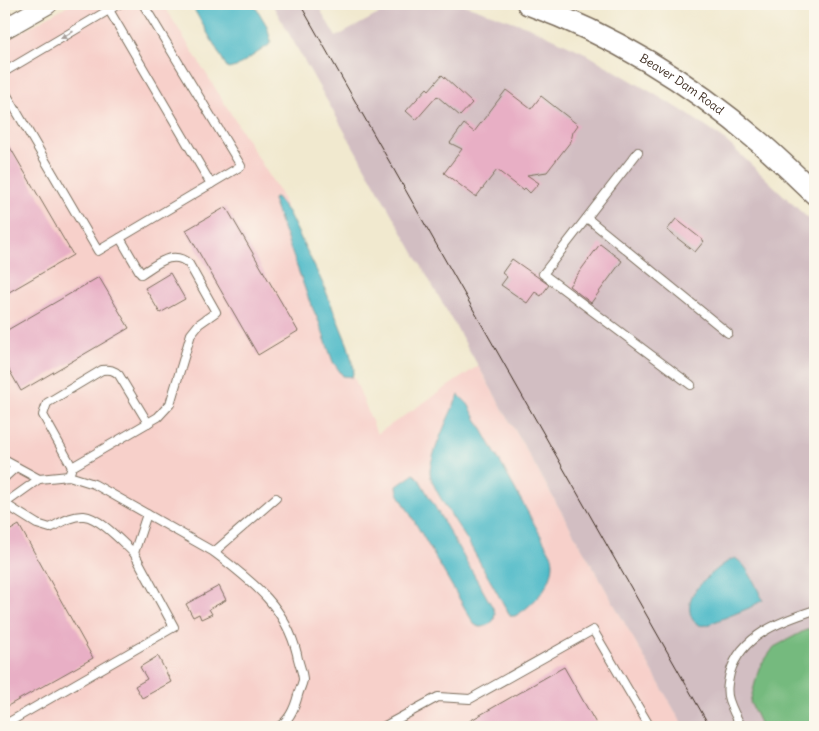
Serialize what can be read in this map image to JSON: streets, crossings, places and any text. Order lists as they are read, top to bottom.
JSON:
{
  "streets": {
    "main road": ["Beaver Dam Road"]
  }
}
